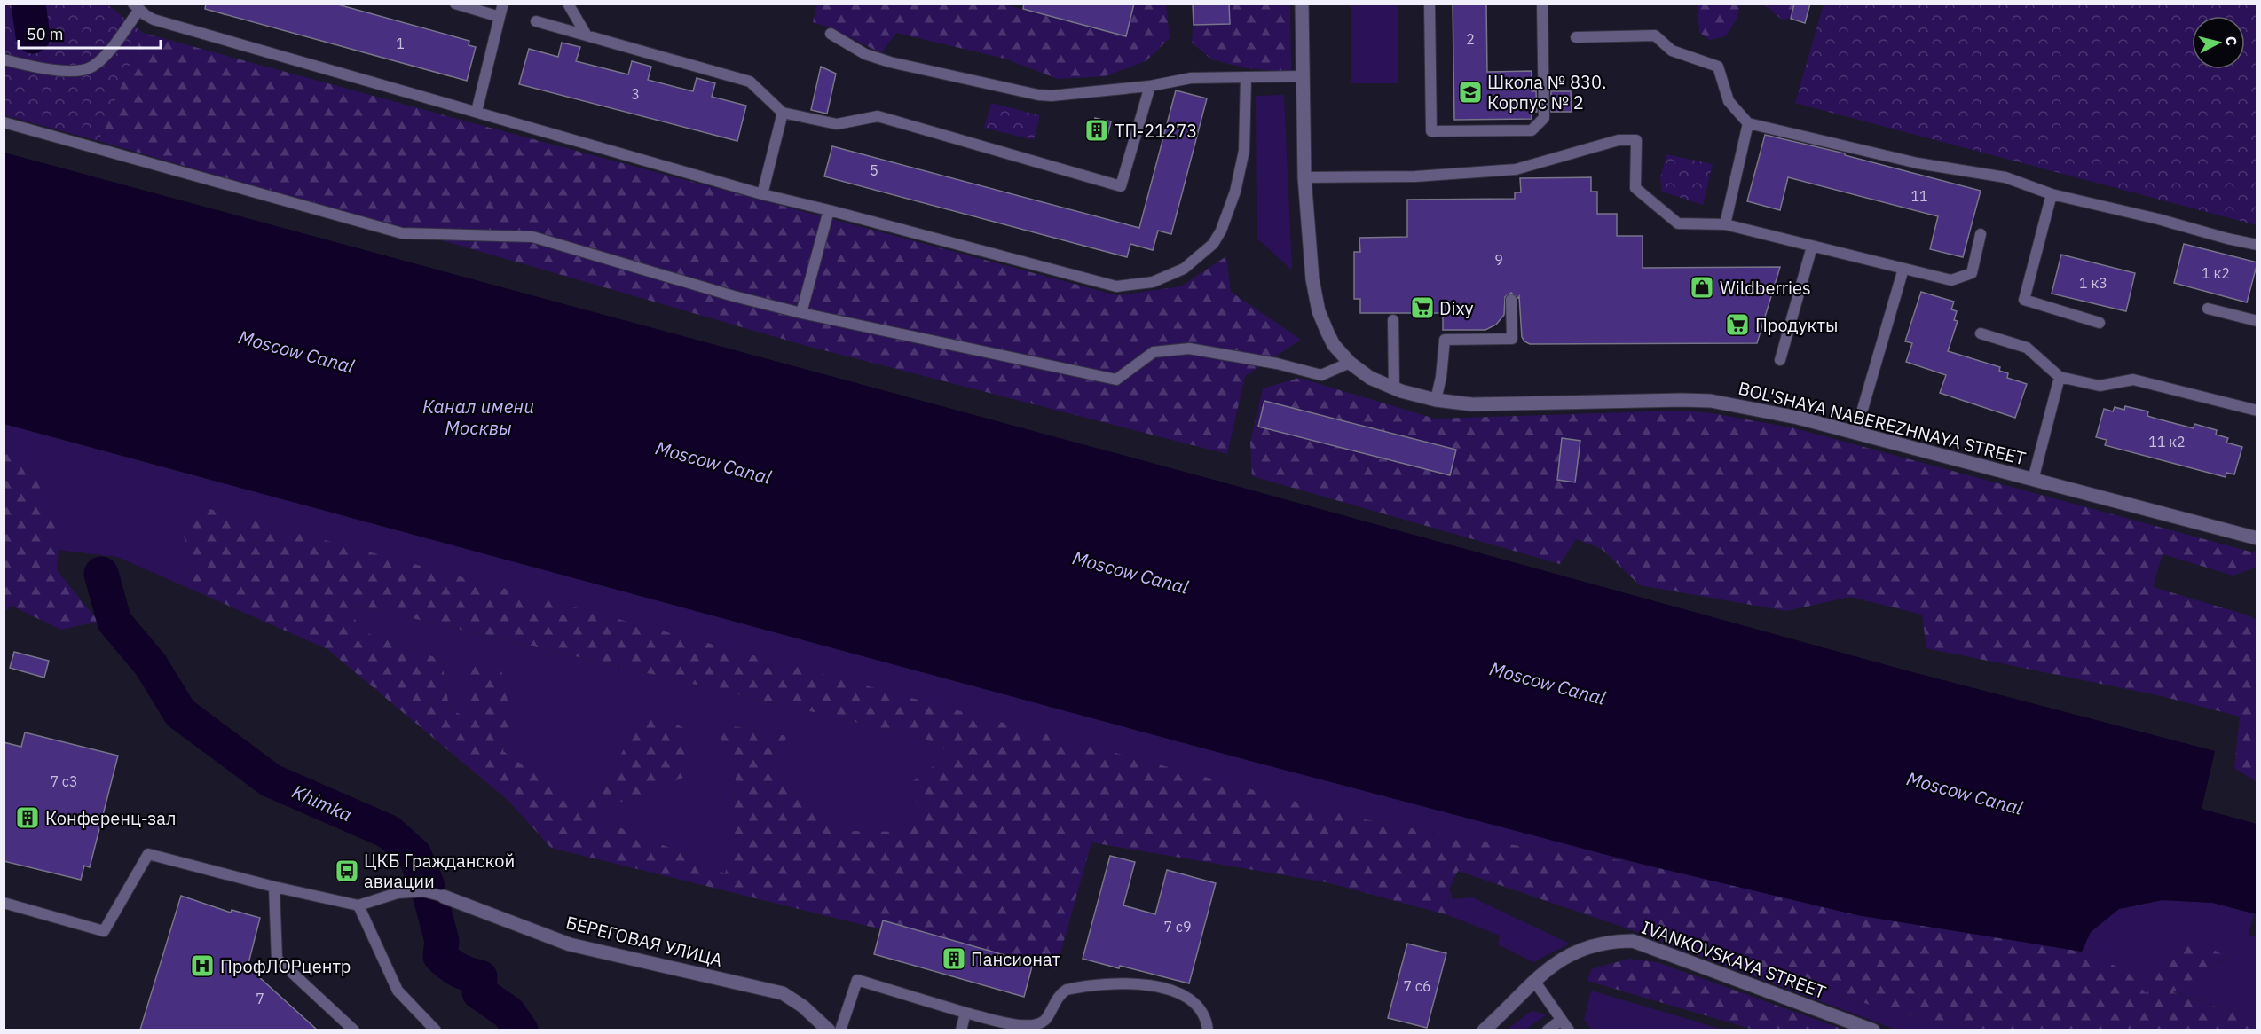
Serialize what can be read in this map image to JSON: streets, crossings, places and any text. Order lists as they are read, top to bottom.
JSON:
{
  "streets": {
    "street": ["BOL'SHAYA NABEREZHNAYA STREET", "БЕРЕГОВАЯ УЛИЦА", "IVANKOVSKAYA STREET"]
  },
  "water": ["Moscow Canal", "Канал имени Москвы", "Khimka"],
  "places": {
    "school or university": ["Школа № 830. Корпус № 2"],
    "building": ["ТП-21273", "Конференц-зал", "Пансионат"],
    "shop": ["Wildberries"],
    "supermarket": ["Dixy", "Продукты"],
    "bus stop": ["ЦКБ Гражданской авиации"],
    "hospital": ["ПрофЛОРцентр"]
  },
  "house_numbers": [
    "2",
    "1",
    "3",
    "5",
    "11",
    "9",
    "1 к2",
    "1 к3",
    "11 к2",
    "7 с3",
    "7 с9",
    "7 с6",
    "7"
  ],
  "scale_bar": "50 m",
  "north": "right"
}
